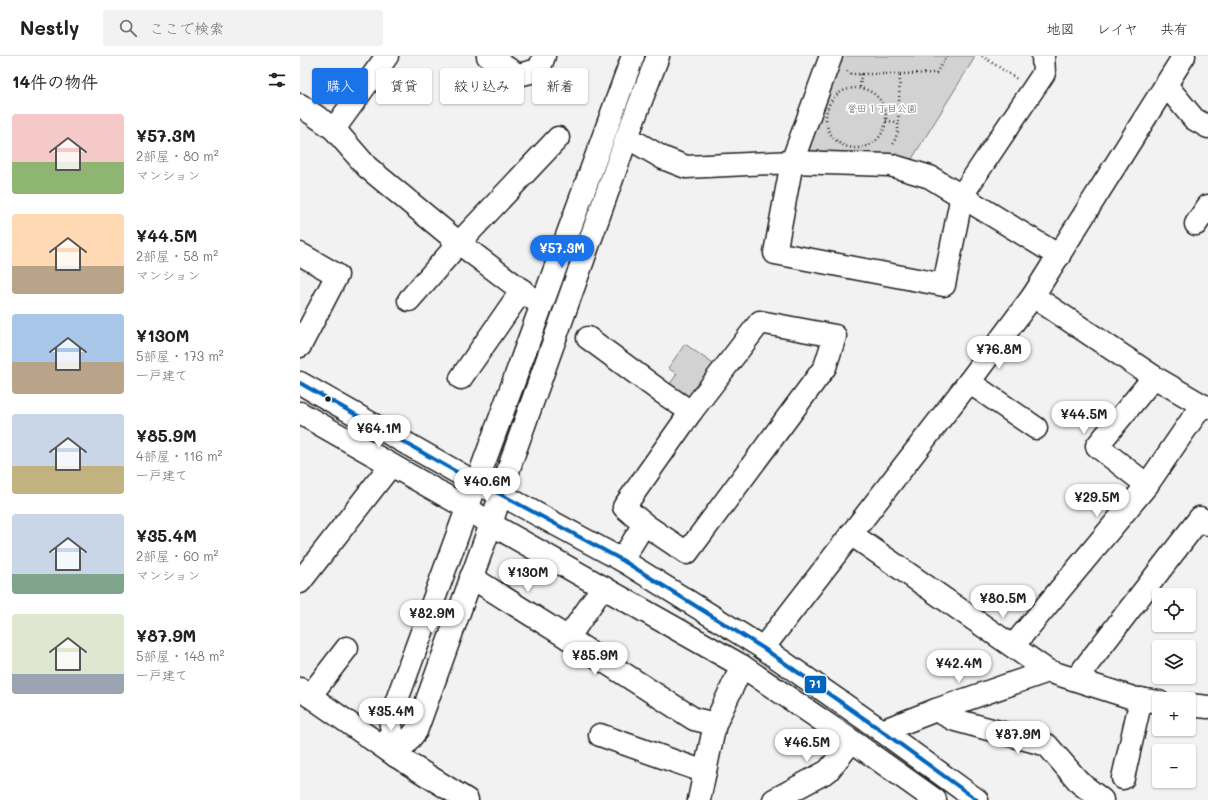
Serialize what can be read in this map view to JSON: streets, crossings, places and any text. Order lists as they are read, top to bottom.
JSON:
{
  "parks": ["誉田１丁目公園"],
  "lines": ["transit line 71"],
  "page": {
    "header": "Nestly",
    "search": "ここで検索",
    "nav": ["地図", "レイヤ", "共有"],
    "heading": "14件の物件",
    "chip": [
      "購入",
      "賃貸",
      "絞り込み",
      "新着"
    ],
    "list": [
      {
        "name": "¥57.3M",
        "note": "2部屋 · 80 m² · マンション"
      },
      {
        "name": "¥44.5M",
        "note": "2部屋 · 58 m² · マンション"
      },
      {
        "name": "¥130M",
        "note": "5部屋 · 173 m² · 一戸建て"
      },
      {
        "name": "¥85.9M",
        "note": "4部屋 · 116 m² · 一戸建て"
      },
      {
        "name": "¥35.4M",
        "note": "2部屋 · 60 m² · マンション"
      },
      {
        "name": "¥87.9M",
        "note": "5部屋 · 148 m² · 一戸建て"
      }
    ],
    "price": [
      "¥57.3M",
      "¥76.8M",
      "¥44.5M",
      "¥64.1M",
      "¥40.6M",
      "¥29.5M",
      "¥130M",
      "¥80.5M",
      "¥82.9M",
      "¥85.9M",
      "¥42.4M",
      "¥35.4M",
      "¥87.9M",
      "¥46.5M"
    ],
    "map_buttons": ["+", "−"]
  }
}
